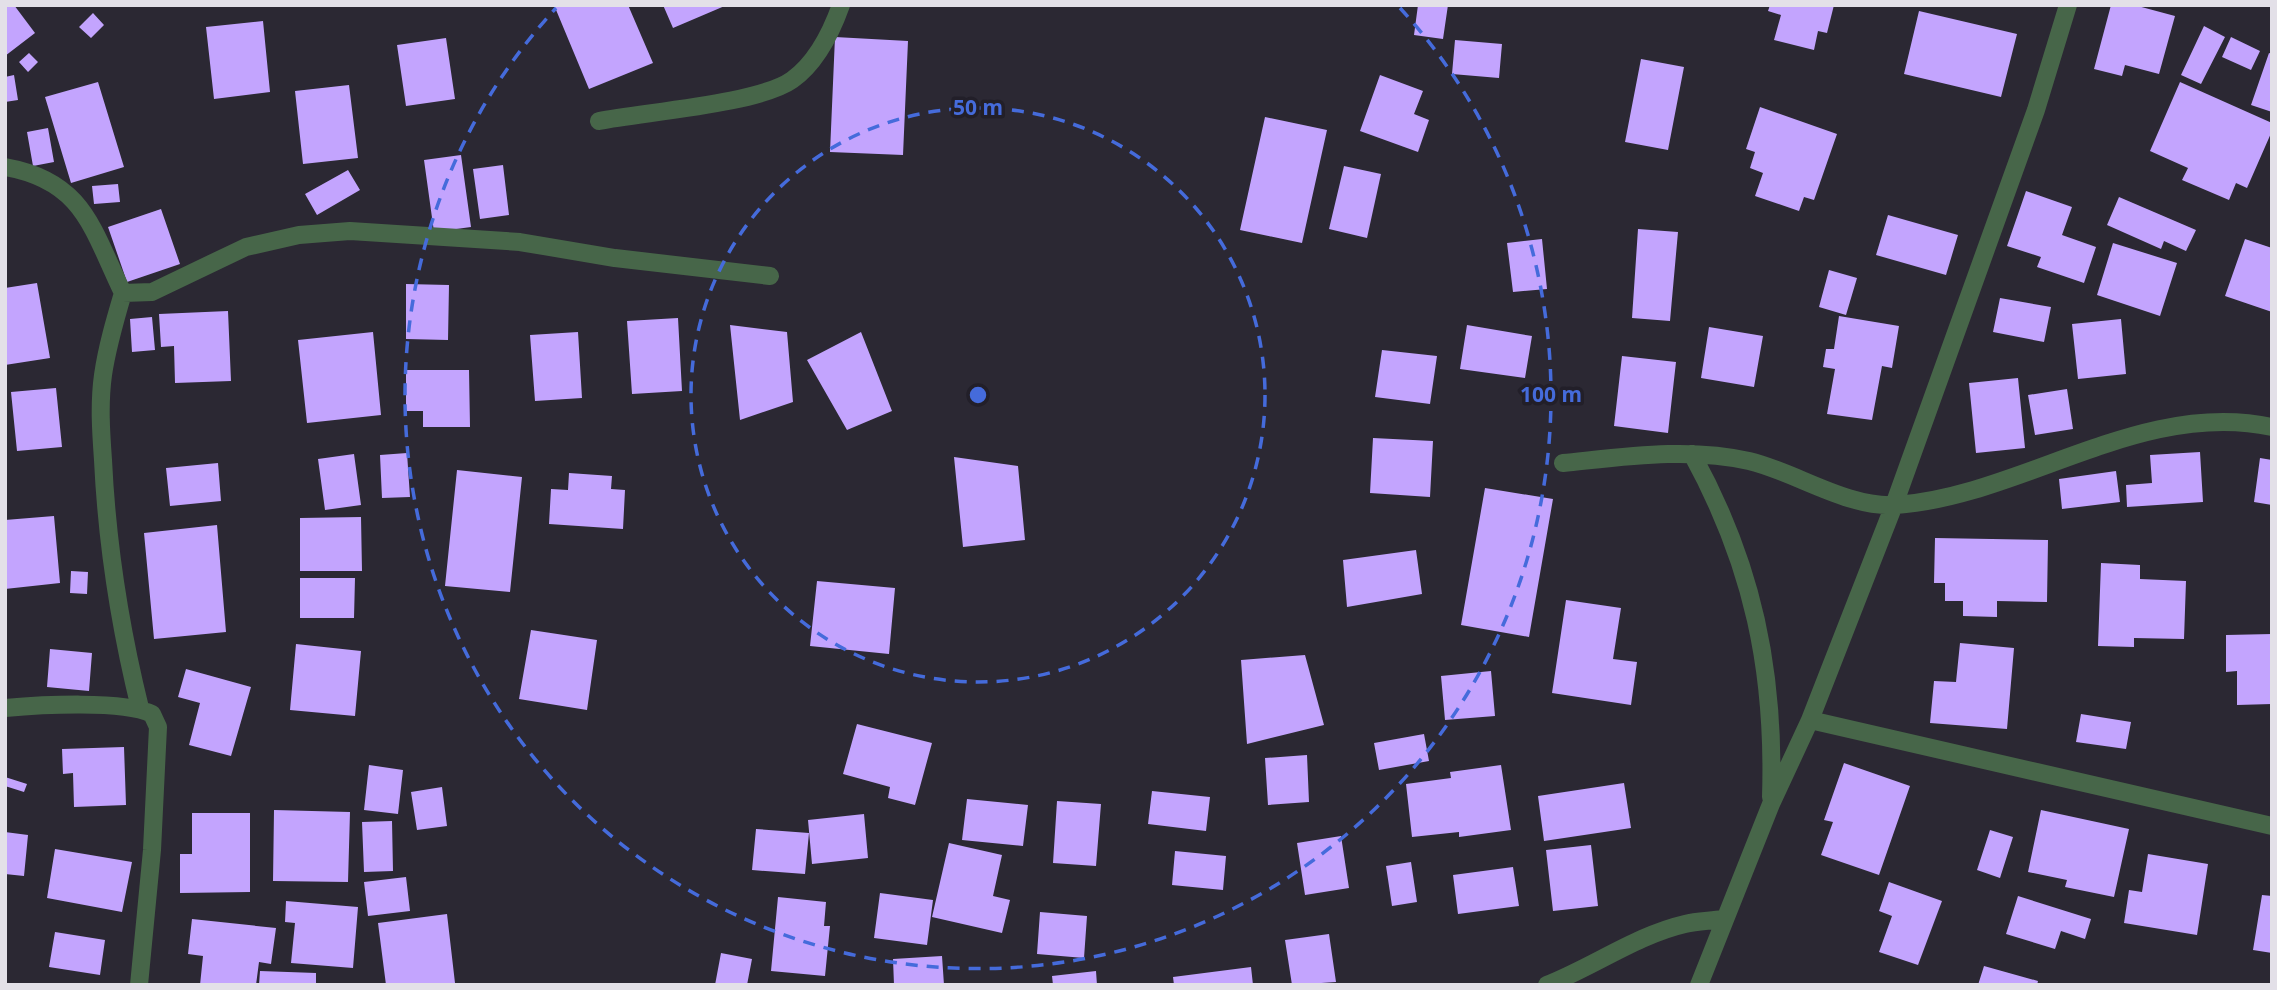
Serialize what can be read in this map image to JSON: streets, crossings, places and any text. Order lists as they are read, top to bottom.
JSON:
{
  "rings": ["50 m", "100 m"]
}
